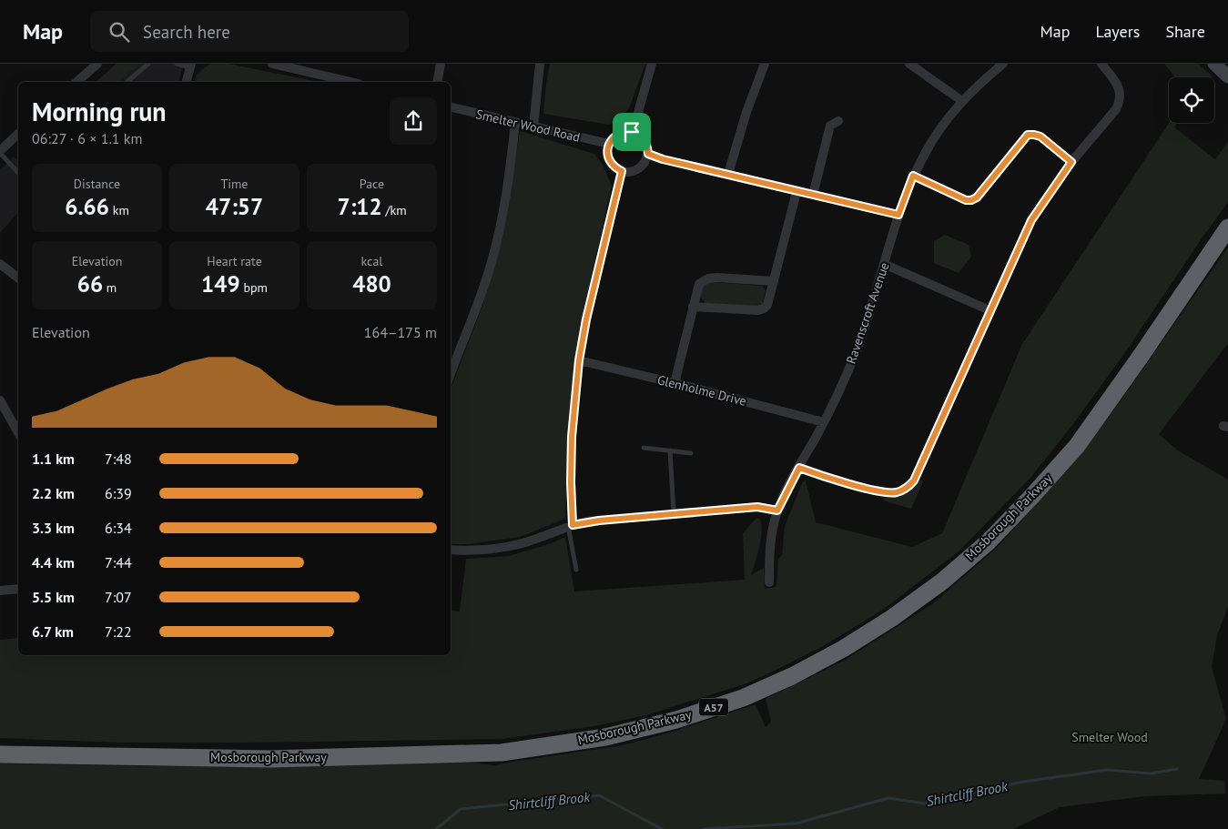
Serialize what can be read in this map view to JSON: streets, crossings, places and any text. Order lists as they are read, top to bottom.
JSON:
{
  "streets": {
    "highway": ["Mosborough Parkway", "A57"],
    "street": ["Smelter Wood Road", "Ravenscroft Avenue", "Glenholme Drive"]
  },
  "crossings": [
    ["Ravenscroft Avenue", "Glenholme Drive"]
  ],
  "water": ["Shirtcliff Brook"],
  "parks": ["Smelter Wood"],
  "page": {
    "header": "Map",
    "search": "Search here",
    "nav": ["Map", "Layers", "Share"],
    "heading": ["Morning run", "06:27 · 6 × 1.1 km"],
    "stats": [
      ["Distance", "6.66 km"],
      ["Time", "47:57"],
      ["Pace", "7:12 /km"],
      ["Elevation", "66 m"],
      ["Heart rate", "149 bpm"],
      ["kcal", "480"]
    ],
    "chart": ["Elevation", "164–175 m"],
    "list": [
      {
        "name": "1.1 km",
        "note": "7:48"
      },
      {
        "name": "2.2 km",
        "note": "6:39"
      },
      {
        "name": "3.3 km",
        "note": "6:34"
      },
      {
        "name": "4.4 km",
        "note": "7:44"
      },
      {
        "name": "5.5 km",
        "note": "7:07"
      },
      {
        "name": "6.7 km",
        "note": "7:22"
      }
    ]
  }
}
